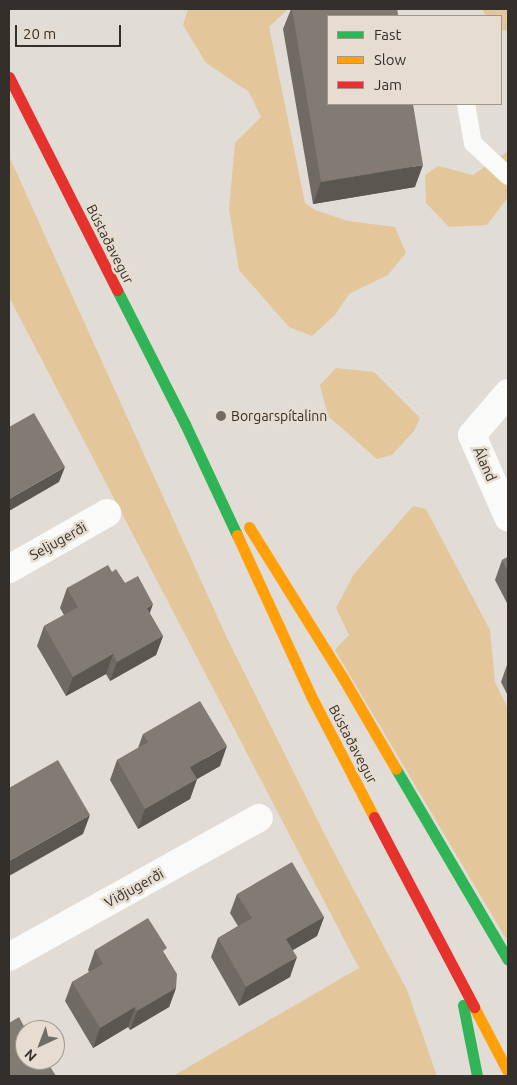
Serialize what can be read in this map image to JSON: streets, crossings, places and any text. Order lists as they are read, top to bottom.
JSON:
{
  "streets": {
    "main road": ["Bústaðavegur"],
    "street": ["Áland", "Seljugerði", "Viðjugerði"]
  },
  "places": ["Borgarspítalinn"],
  "legend": ["Fast", "Slow", "Jam"],
  "scale_bar": "20 m",
  "north": "bottom left"
}
